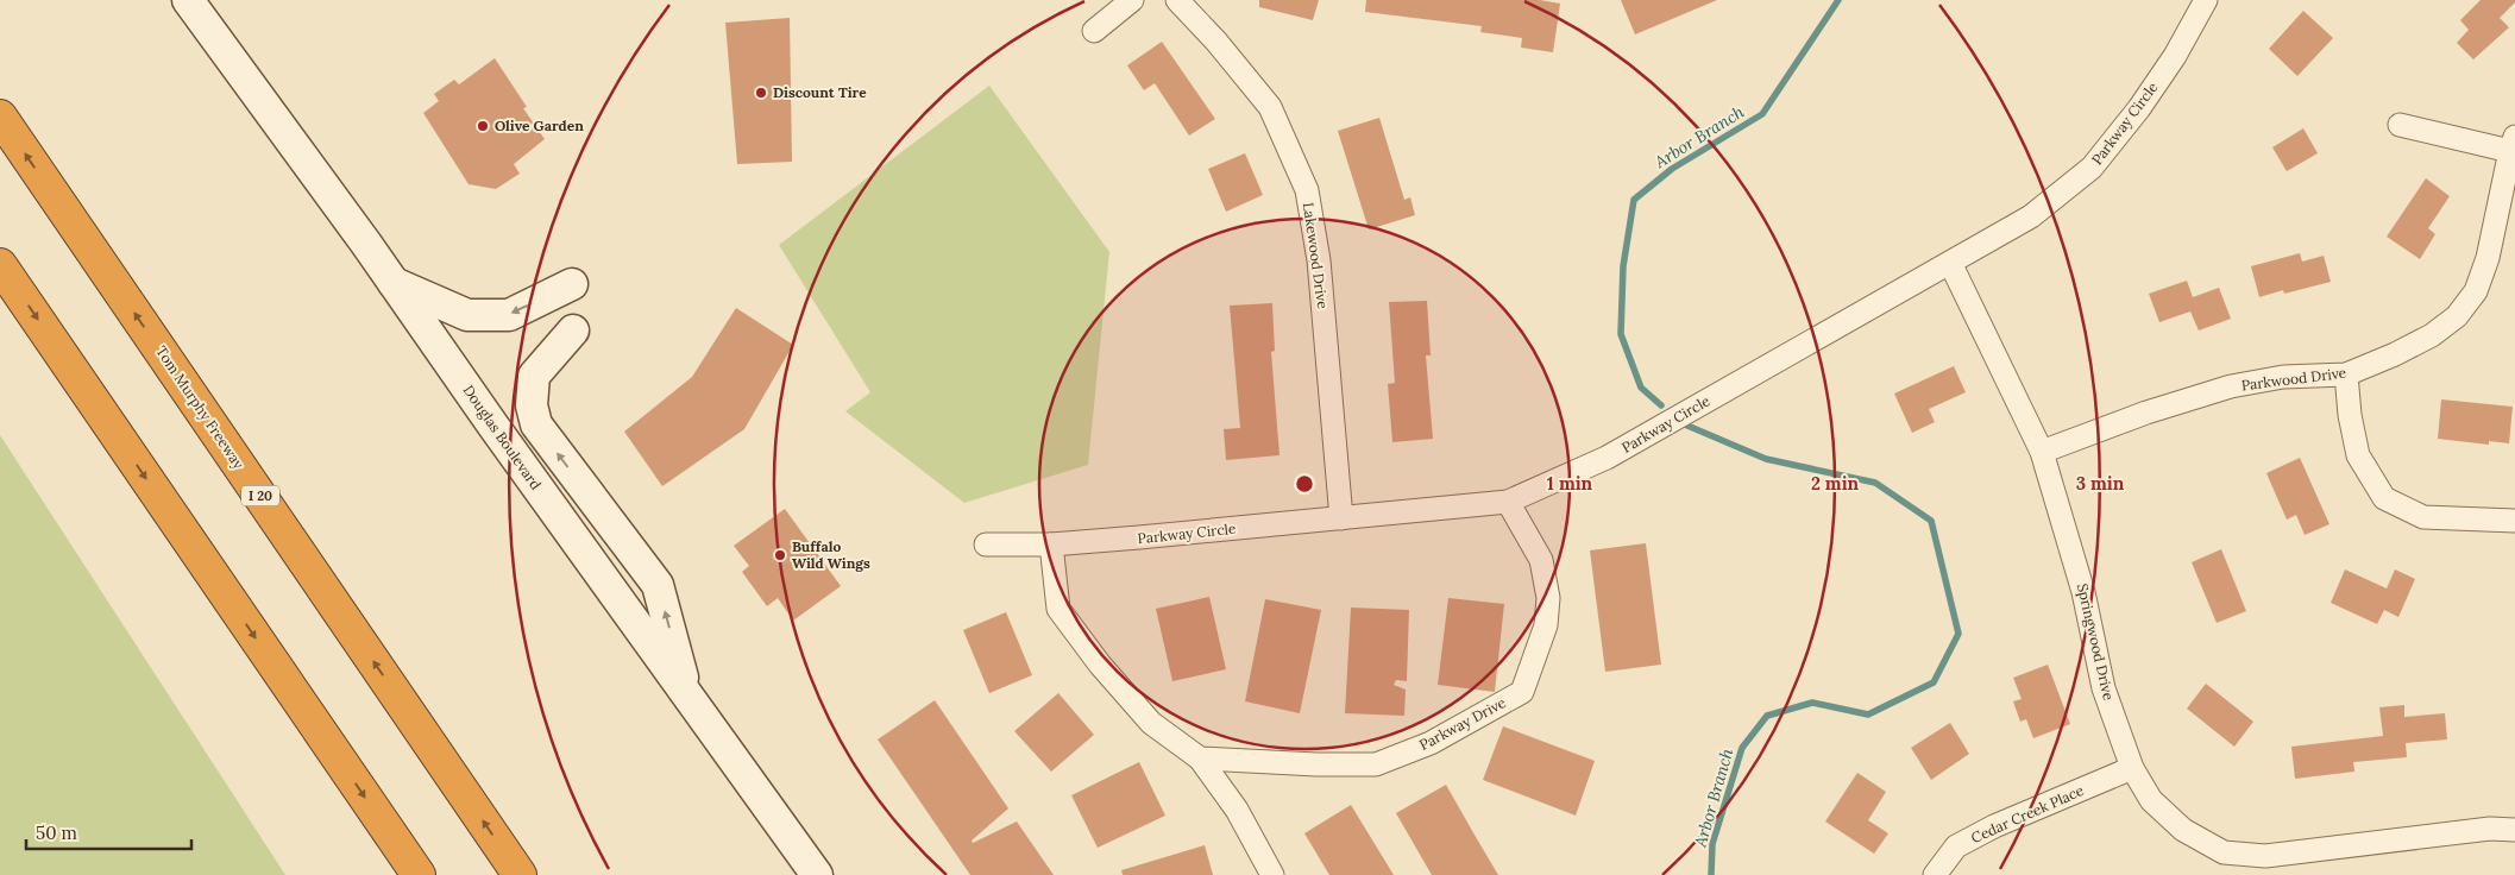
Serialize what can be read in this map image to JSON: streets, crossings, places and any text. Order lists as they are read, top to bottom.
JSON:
{
  "streets": {
    "highway": ["Tom Murphy Freeway", "I 20"],
    "main road": ["Douglas Boulevard"],
    "street": [
      "Parkway Circle",
      "Lakewood Drive",
      "Parkwood Drive",
      "Springwood Drive",
      "Parkway Drive",
      "Cedar Creek Place"
    ]
  },
  "crossings": [
    ["Parkway Circle", "Lakewood Drive"],
    ["Parkway Circle", "Springwood Drive"],
    ["Parkway Circle", "Parkway Drive"],
    ["Parkwood Drive", "Springwood Drive"],
    ["Springwood Drive", "Cedar Creek Place"]
  ],
  "water": ["Arbor Branch"],
  "places": ["Discount Tire", "Olive Garden", "Buffalo Wild Wings"],
  "scale_bar": "50 m",
  "rings": ["1 min", "2 min", "3 min"]
}
